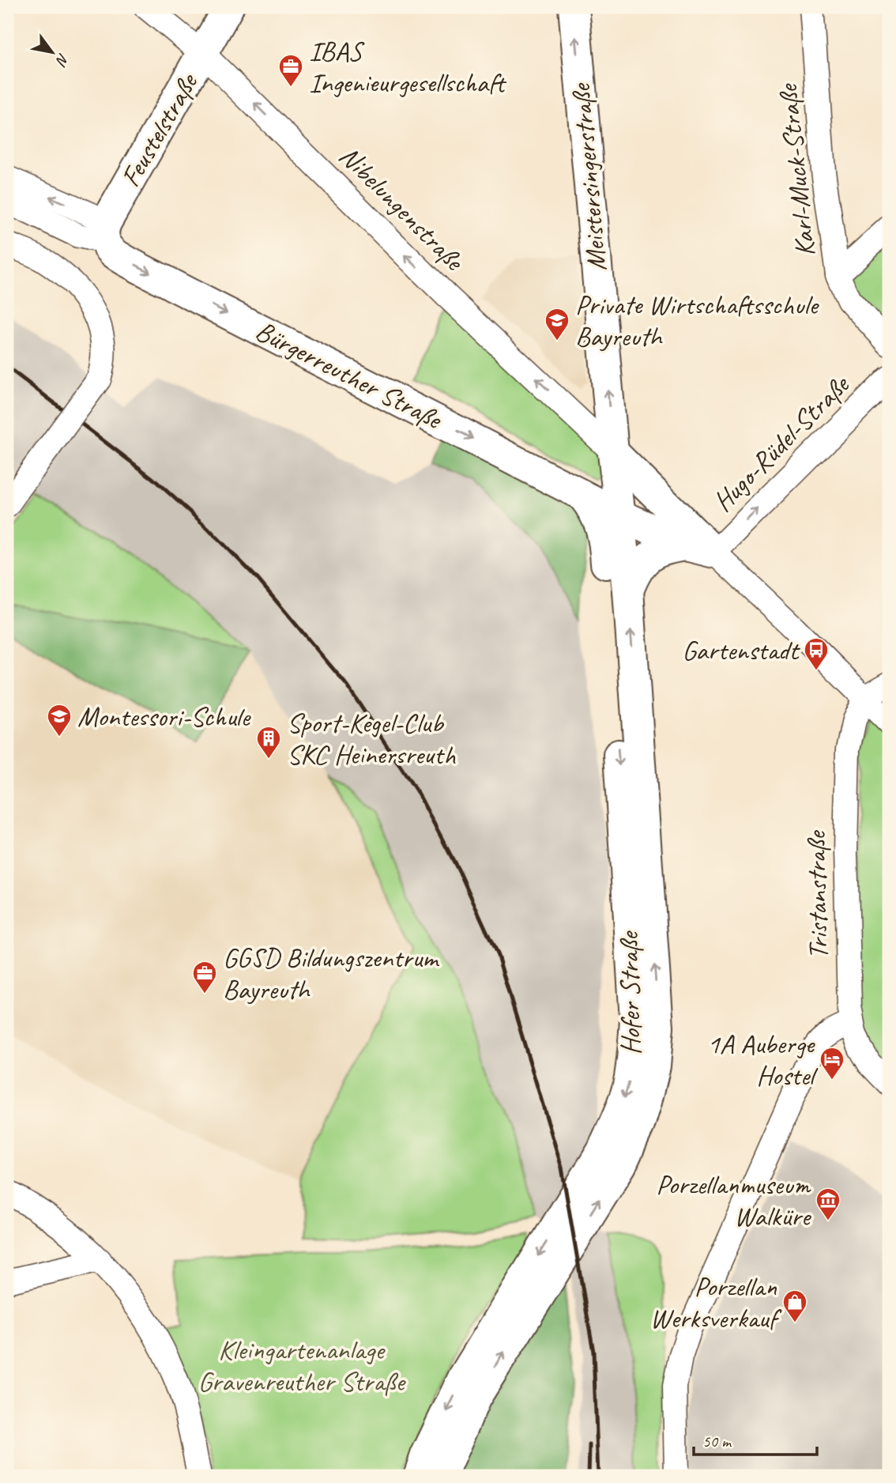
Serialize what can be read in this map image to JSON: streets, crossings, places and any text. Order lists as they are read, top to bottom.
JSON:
{
  "streets": {
    "main road": [
      "Feustelstraße",
      "Meistersingerstraße",
      "Bürgerreuther Straße",
      "Hofer Straße"
    ],
    "street": [
      "Karl-Muck-Straße",
      "Nibelungenstraße",
      "Hugo-Rüdel-Straße",
      "Tristanstraße"
    ]
  },
  "crossings": [
    ["Feustelstraße", "Nibelungenstraße"],
    ["Feustelstraße", "Bürgerreuther Straße"],
    ["Meistersingerstraße", "Nibelungenstraße"],
    ["Meistersingerstraße", "Bürgerreuther Straße"],
    ["Meistersingerstraße", "Hofer Straße"],
    ["Bürgerreuther Straße", "Hugo-Rüdel-Straße"],
    ["Bürgerreuther Straße", "Hofer Straße"]
  ],
  "one_way": ["Meistersingerstraße", "Nibelungenstraße", "Hugo-Rüdel-Straße"],
  "parks": ["Kleingartenanlage Gravenreuther Straße"],
  "places": {
    "office": ["IBAS Ingenieurgesellschaft", "GGSD Bildungszentrum Bayreuth"],
    "school or university": ["Private Wirtschaftsschule Bayreuth", "Montessori-Schule"],
    "bus stop": ["Gartenstadt"],
    "building": ["Sport-Kegel-Club SKC Heinersreuth"],
    "hotel": ["1A Auberge Hostel"],
    "museum": ["Porzellanmuseum Walküre"],
    "shop": ["Porzellan Werksverkauf"]
  },
  "scale_bar": "50 m",
  "north": "bottom right"
}
